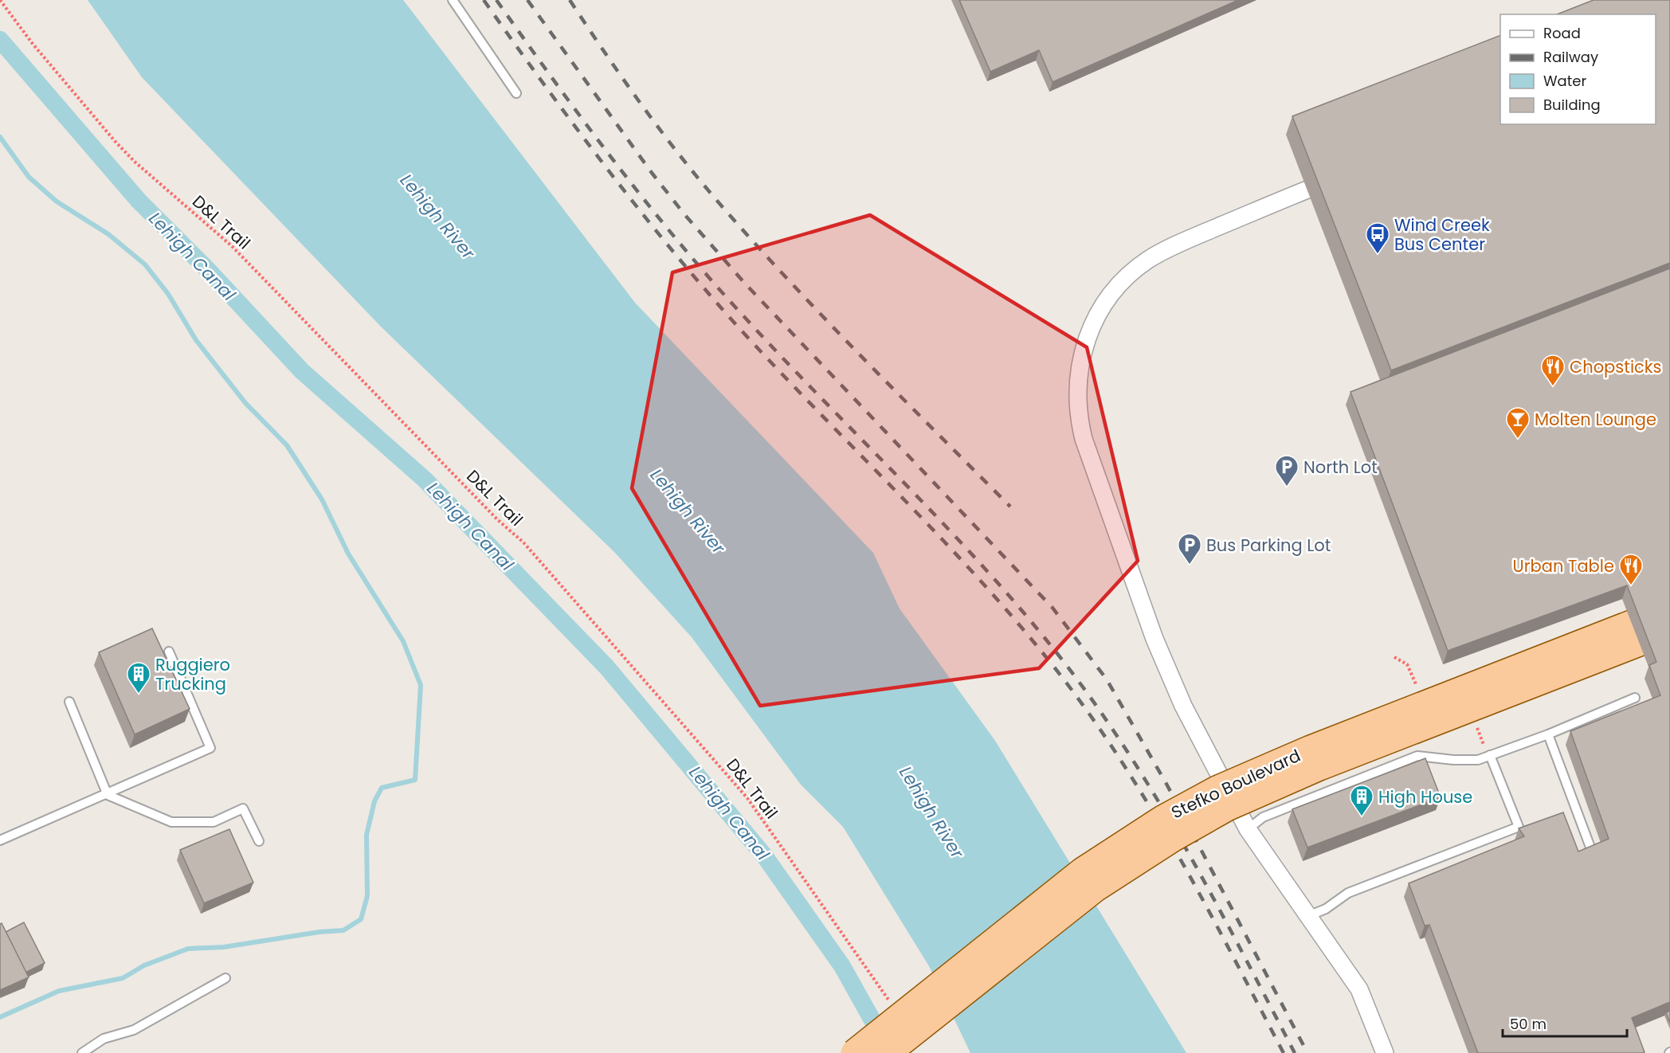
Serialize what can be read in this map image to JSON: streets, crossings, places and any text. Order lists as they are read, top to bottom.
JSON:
{
  "streets": {
    "main road": ["Stefko Boulevard"],
    "path": ["D&L Trail"]
  },
  "water": ["Lehigh River", "Lehigh Canal"],
  "places": {
    "bus stop": ["Wind Creek Bus Center"],
    "restaurant": ["Chopsticks", "Urban Table"],
    "bar": ["Molten Lounge"],
    "parking": ["North Lot", "Bus Parking Lot"],
    "building": ["Ruggiero Trucking", "High House"]
  },
  "legend": [
    "Road",
    "Railway",
    "Water",
    "Building"
  ],
  "scale_bar": "50 m"
}
